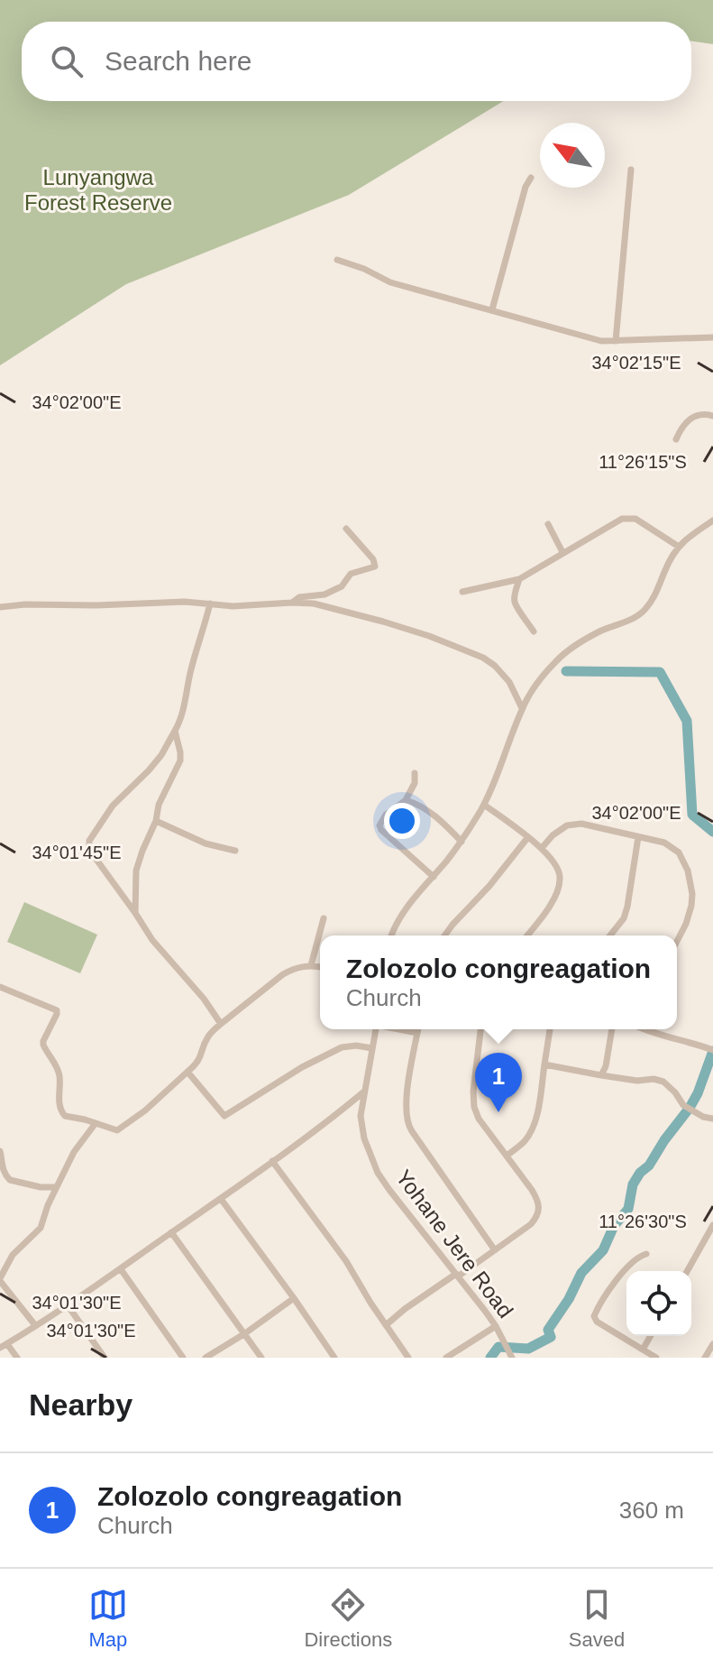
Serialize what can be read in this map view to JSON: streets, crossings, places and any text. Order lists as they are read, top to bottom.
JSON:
{
  "streets": {
    "street": ["Yohane Jere Road"]
  },
  "parks": ["Lunyangwa Forest Reserve"],
  "north": "top left",
  "page": {
    "search": "Search here",
    "popup": ["Zolozolo congreagation", "Church"],
    "pins": "1",
    "heading": "Nearby",
    "list": [
      {
        "mark": "1",
        "name": "Zolozolo congreagation",
        "note": "Church",
        "value": "360 m"
      }
    ],
    "nav": ["Map", "Directions", "Saved"]
  },
  "coordinates": [
    "34°02'15\"E",
    "34°02'00\"E",
    "11°26'15\"S",
    "34°01'45\"E",
    "11°26'30\"S",
    "34°01'30\"E"
  ]
}
